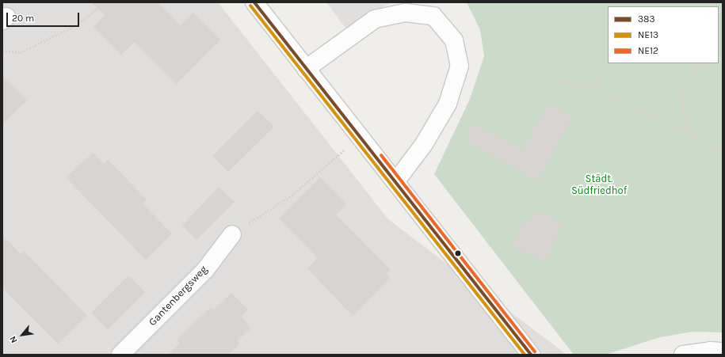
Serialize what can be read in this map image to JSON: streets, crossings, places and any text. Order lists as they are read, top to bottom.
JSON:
{
  "streets": {
    "street": ["Gantenbergsweg"]
  },
  "parks": ["Städt. Südfriedhof"],
  "lines": ["transit line 383", "transit line NE13", "transit line NE12"],
  "legend": ["383", "NE13", "NE12"],
  "scale_bar": "20 m",
  "north": "bottom left"
}
